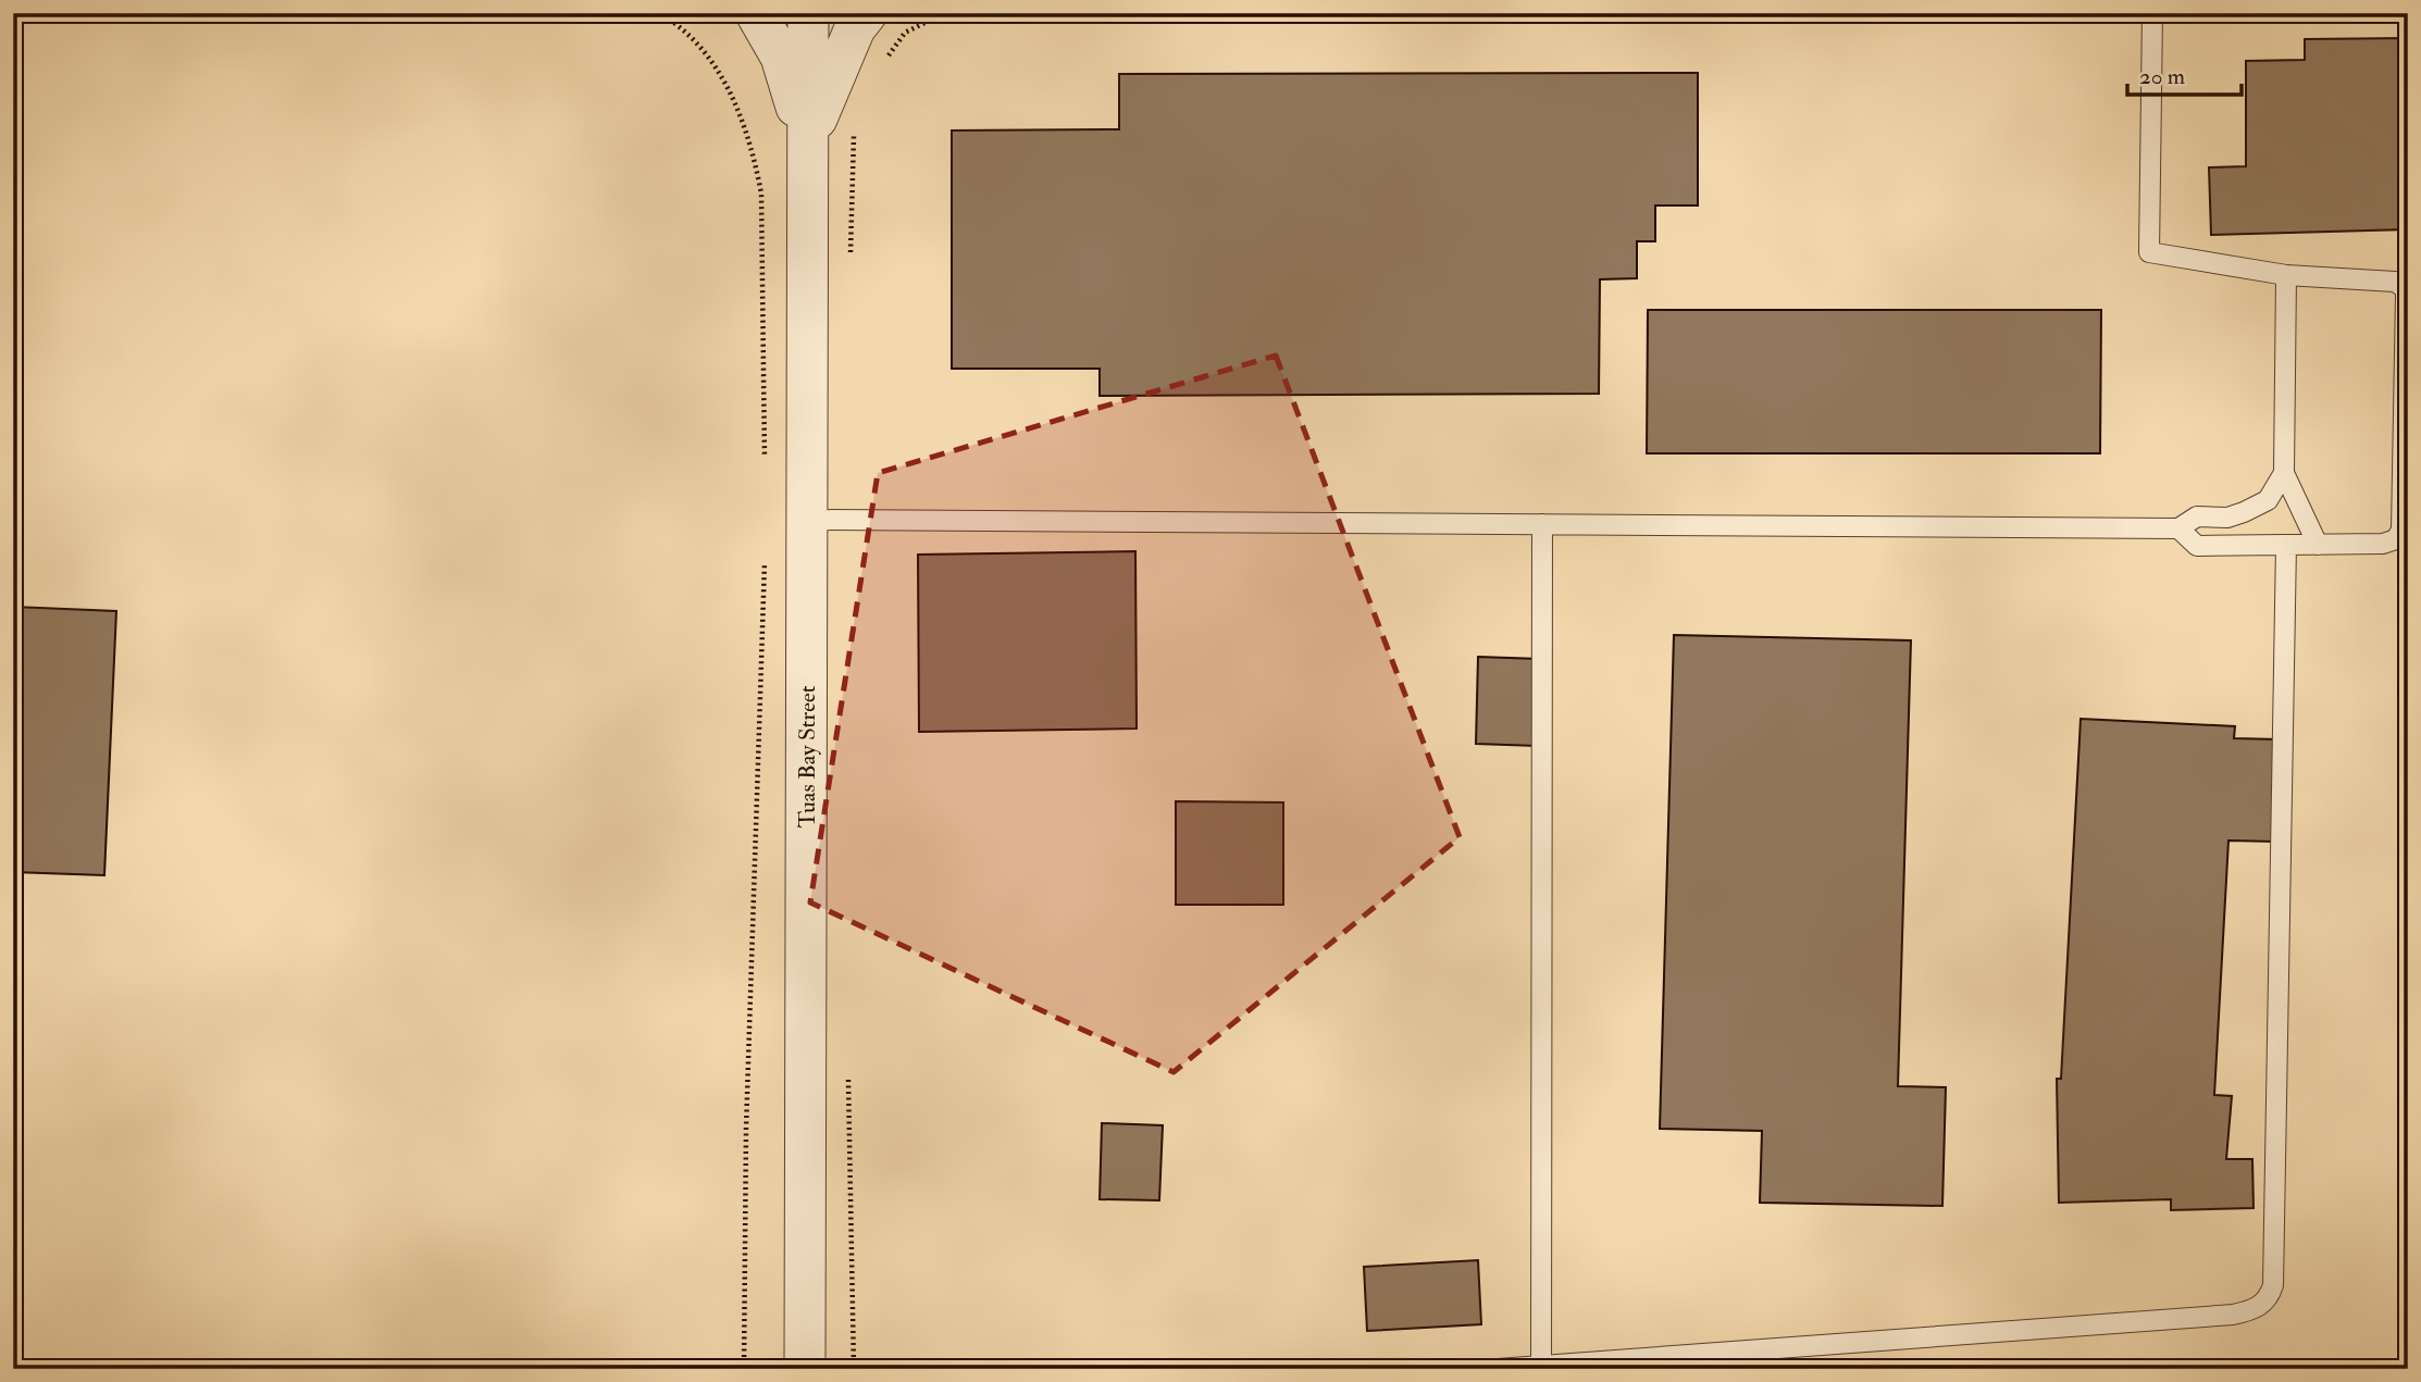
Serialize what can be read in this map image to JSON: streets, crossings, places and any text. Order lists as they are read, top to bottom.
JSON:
{
  "streets": {
    "street": ["Tuas Bay Street"]
  },
  "scale_bar": "20 m"
}
